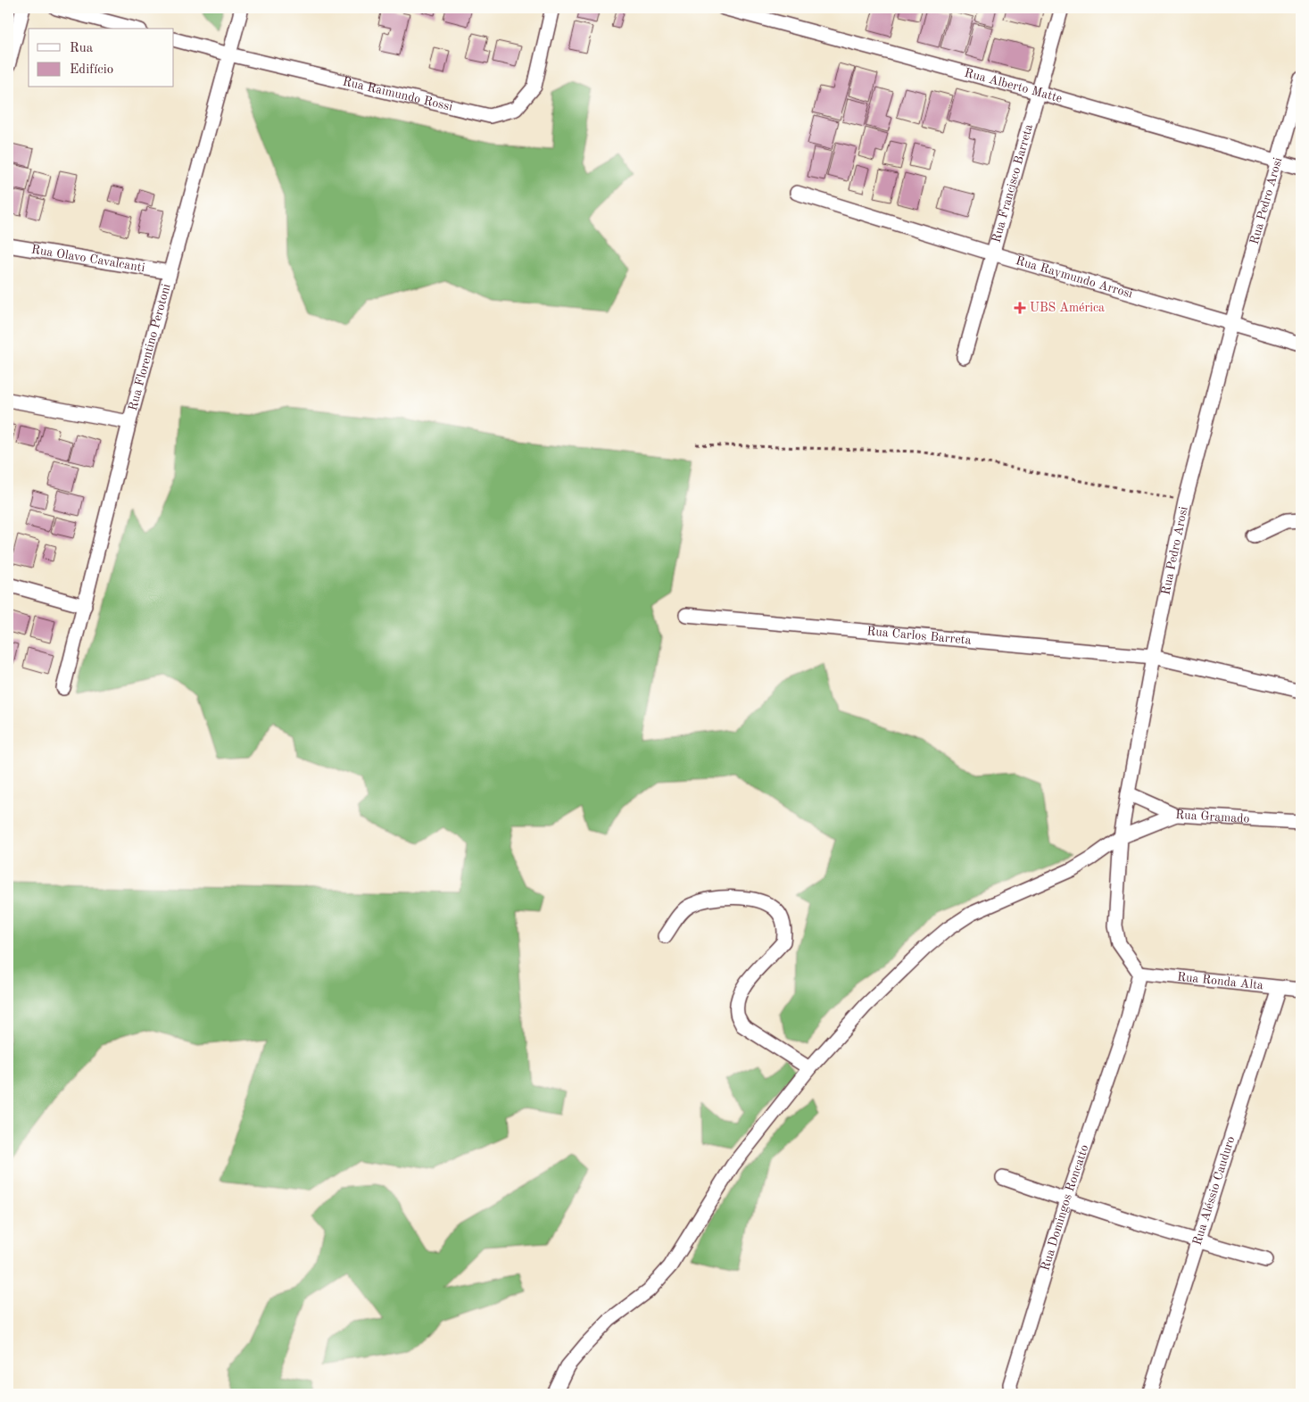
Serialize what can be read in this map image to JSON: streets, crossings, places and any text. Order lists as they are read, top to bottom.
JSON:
{
  "streets": {
    "street": [
      "Rua Alberto Matte",
      "Rua Raimundo Rossi",
      "Rua Francisco Barreta",
      "Rua Pedro Arosi",
      "Rua Olavo Cavalcanti",
      "Rua Raymundo Arrosi",
      "Rua Florentino Perotoni",
      "Rua Carlos Barreta",
      "Rua Gramado",
      "Rua Ronda Alta",
      "Rua Aléssio Cauduro",
      "Rua Domingos Roncatto"
    ]
  },
  "crossings": [
    ["Rua Alberto Matte", "Rua Francisco Barreta"],
    ["Rua Alberto Matte", "Rua Pedro Arosi"],
    ["Rua Raimundo Rossi", "Rua Florentino Perotoni"],
    ["Rua Francisco Barreta", "Rua Raymundo Arrosi"],
    ["Rua Pedro Arosi", "Rua Raymundo Arrosi"],
    ["Rua Pedro Arosi", "Rua Carlos Barreta"],
    ["Rua Pedro Arosi", "Rua Gramado"],
    ["Rua Pedro Arosi", "Rua Ronda Alta"],
    ["Rua Pedro Arosi", "Rua Domingos Roncatto"],
    ["Rua Olavo Cavalcanti", "Rua Florentino Perotoni"],
    ["Rua Ronda Alta", "Rua Aléssio Cauduro"],
    ["Rua Ronda Alta", "Rua Domingos Roncatto"]
  ],
  "places": {
    "health": ["UBS América"]
  },
  "legend": ["Rua", "Edifício"]
}
